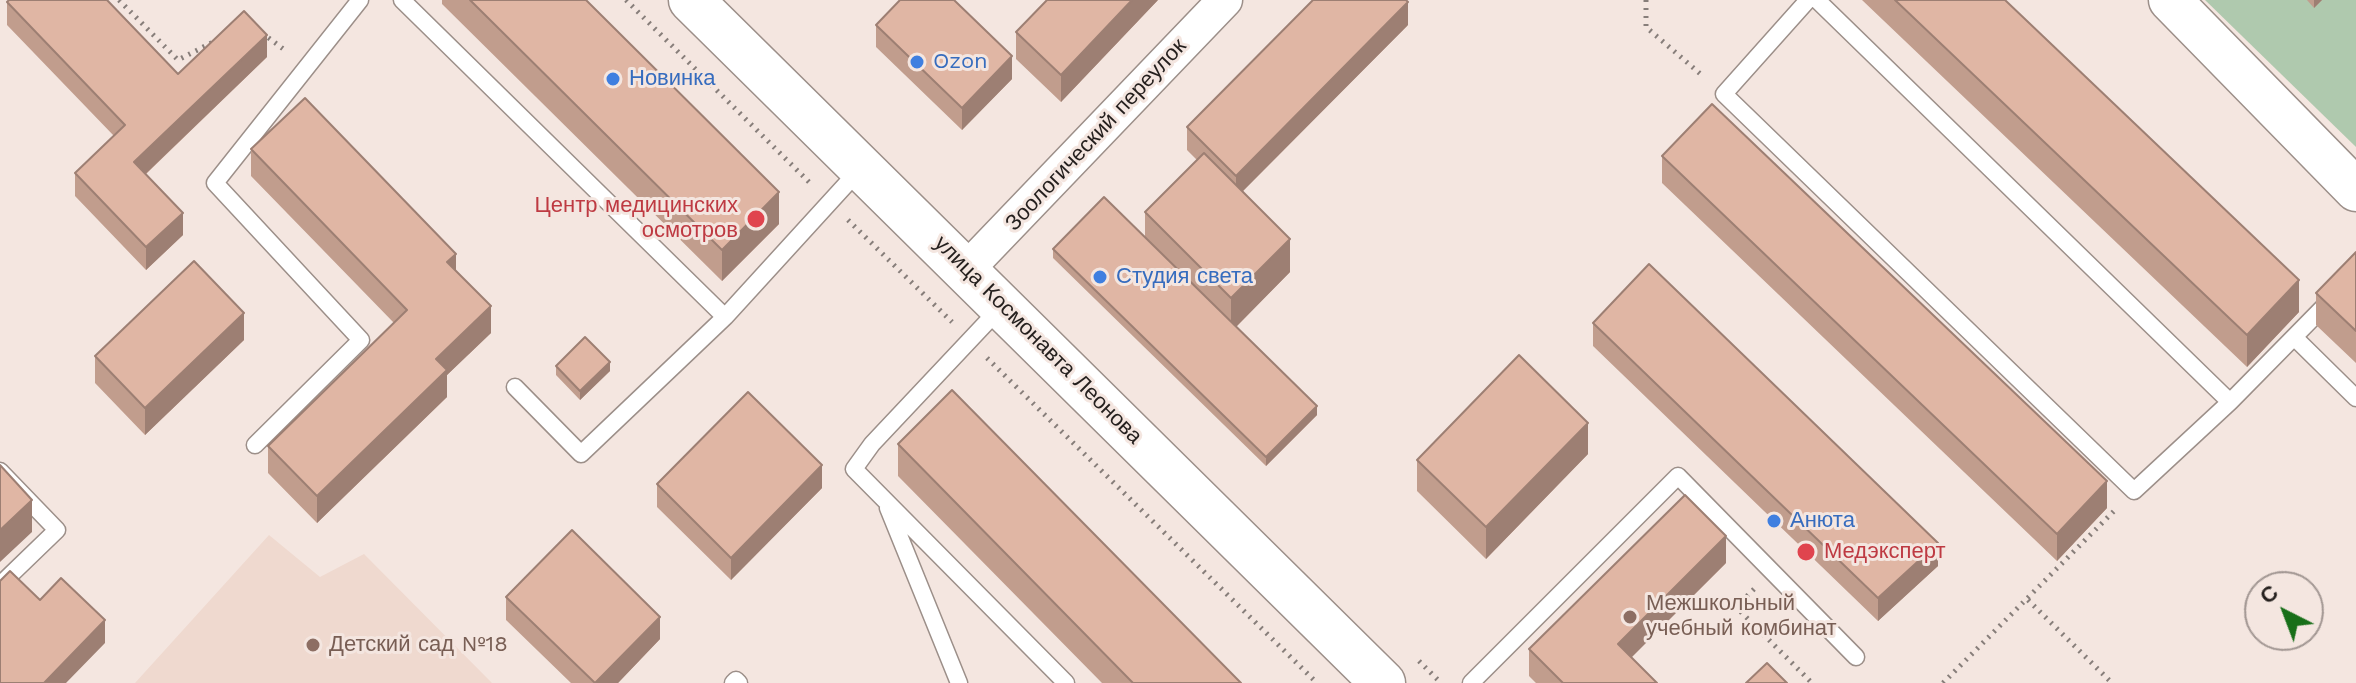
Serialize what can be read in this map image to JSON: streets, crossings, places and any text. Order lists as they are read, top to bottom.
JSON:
{
  "streets": {
    "main road": ["улица Космонавта Леонова"],
    "street": ["Зоологический переулок"]
  },
  "crossings": [
    ["Зоологический переулок", "улица Космонавта Леонова"]
  ],
  "places": [
    "Ozon",
    "Новинка",
    "Центр медицинских осмотров",
    "Студия света",
    "Анюта",
    "Медэксперт",
    "Межшкольный учебный комбинат",
    "Детский сад №18"
  ],
  "north": "top left"
}
